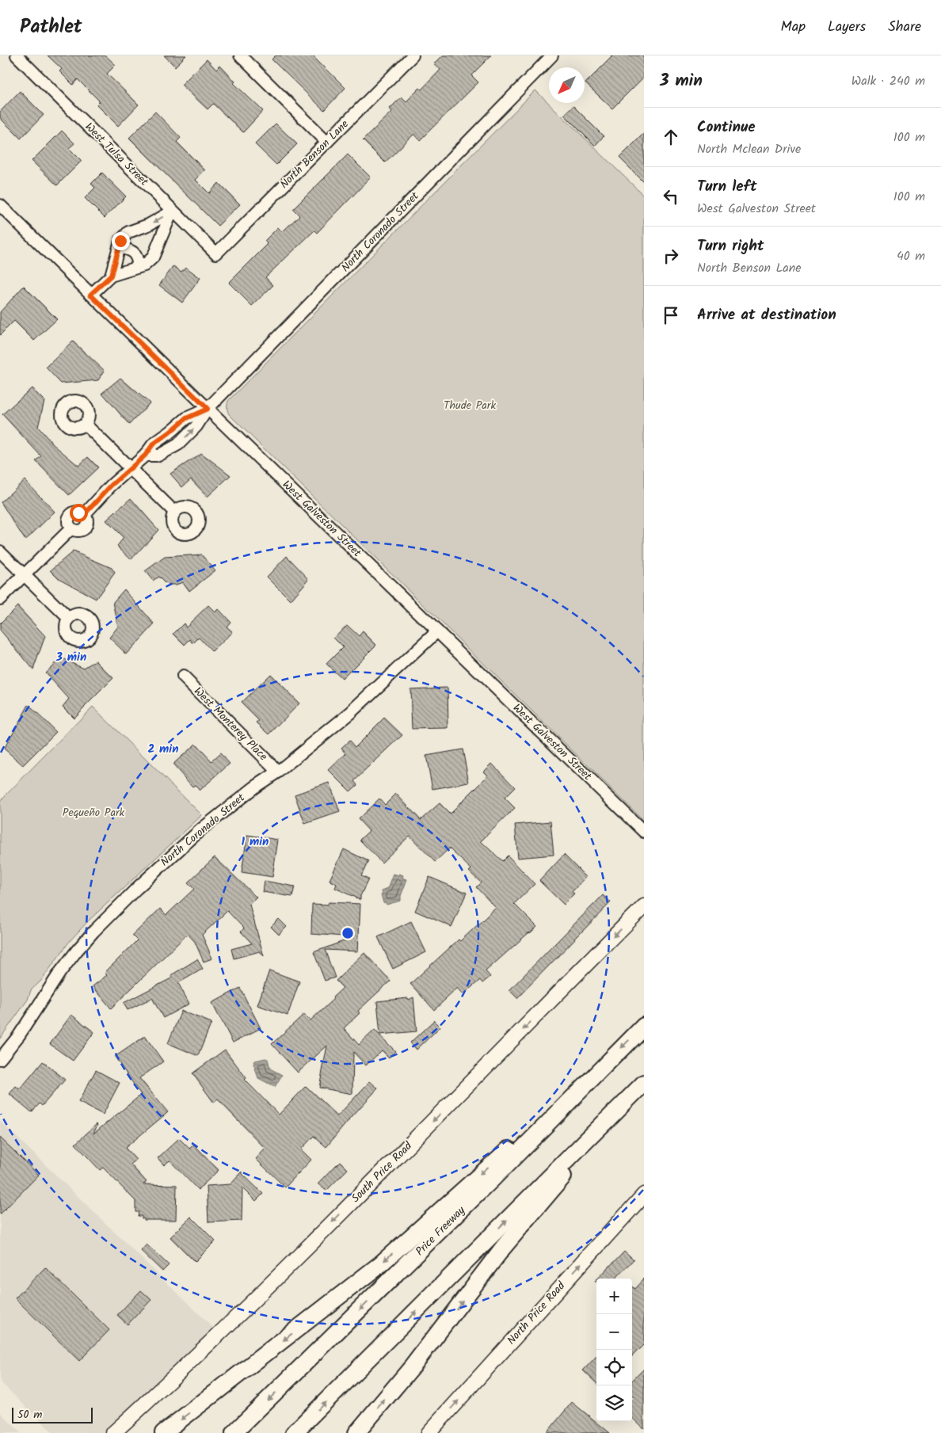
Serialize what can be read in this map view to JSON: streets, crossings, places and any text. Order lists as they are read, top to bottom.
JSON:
{
  "streets": {
    "highway": ["Price Freeway"],
    "main road": ["South Price Road", "North Price Road"],
    "street": [
      "West Tulsa Street",
      "North Benson Lane",
      "North Coronado Street",
      "West Galveston Street",
      "West Monterey Place"
    ]
  },
  "crossings": [
    ["West Tulsa Street", "North Benson Lane"],
    ["North Coronado Street", "West Galveston Street"],
    ["North Coronado Street", "West Monterey Place"]
  ],
  "one_way": ["South Price Road", "North Price Road"],
  "parks": ["Thude Park", "Pequeño Park"],
  "scale_bar": "50 m",
  "north": "bottom left",
  "page": {
    "header": "Pathlet",
    "nav": ["Map", "Layers", "Share"],
    "heading": ["3 min", "Walk · 240 m"],
    "list": [
      ["Continue", "North Mclean Drive", "100 m"],
      ["Turn left", "West Galveston Street", "100 m"],
      ["Turn right", "North Benson Lane", "40 m"],
      "Arrive at destination"
    ],
    "map_buttons": ["+", "−"],
    "scale": "50 m"
  },
  "rings": ["3 min", "2 min", "1 min"]
}
